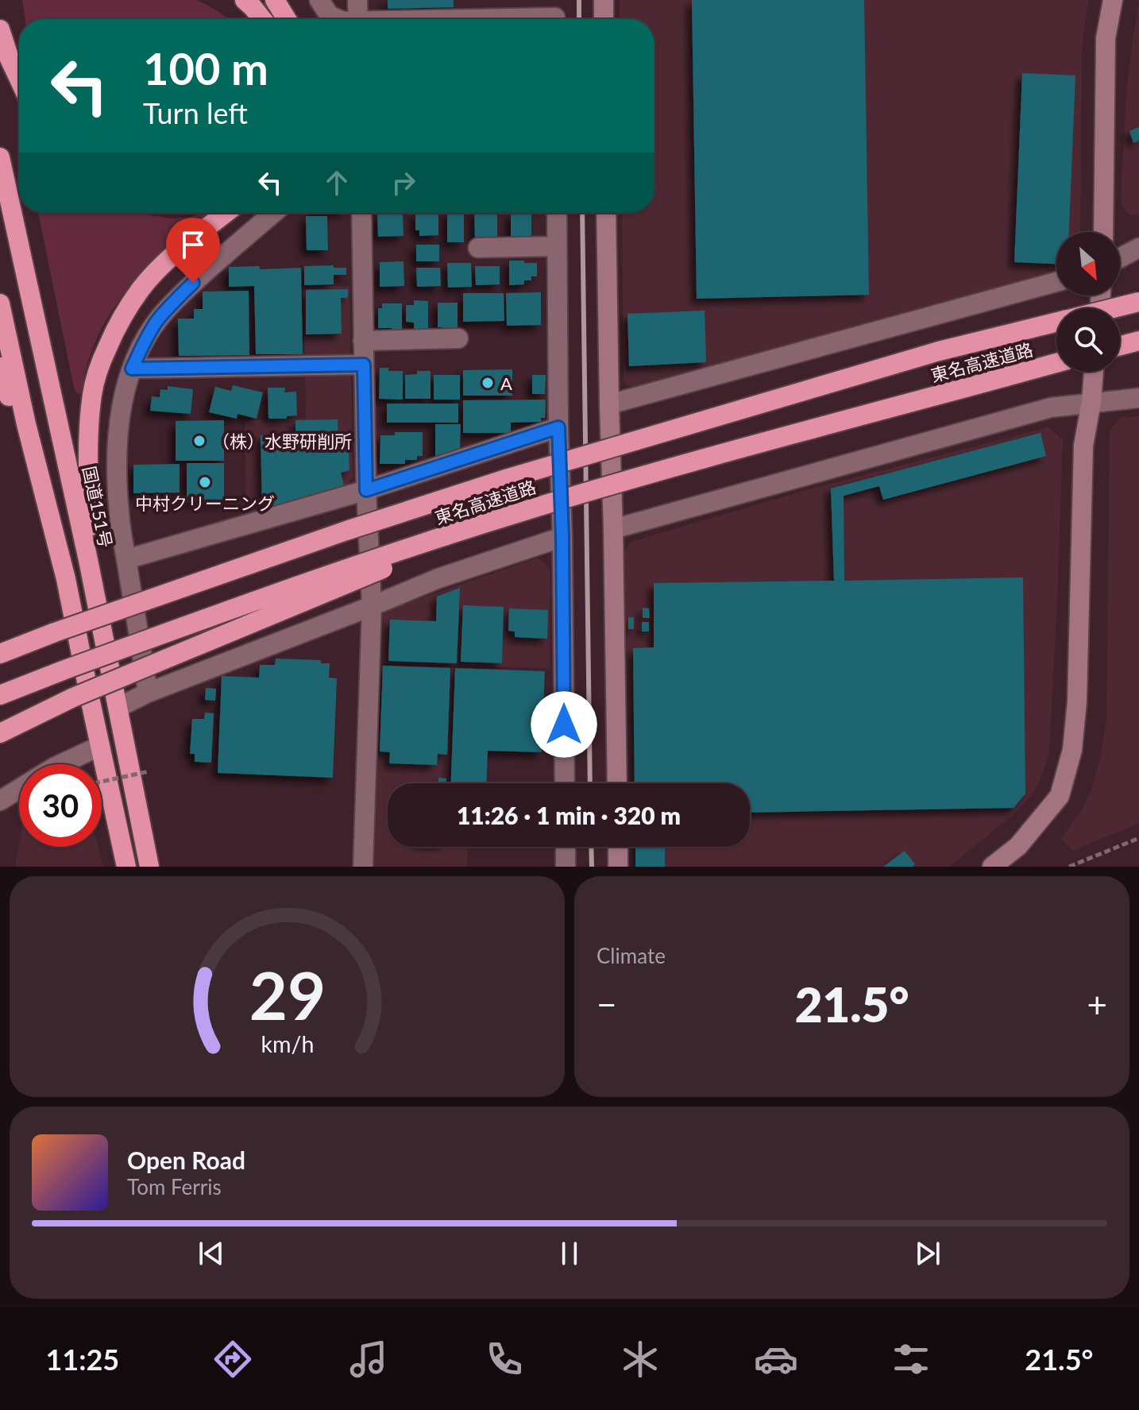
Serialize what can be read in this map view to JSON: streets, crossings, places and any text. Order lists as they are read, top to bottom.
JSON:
{
  "streets": {
    "highway": ["東名高速道路", "国道151号"]
  },
  "places": ["A", "（株）水野研削所", "中村クリーニング"],
  "north": "bottom right",
  "page": {
    "turn": ["100 m", "Turn left"],
    "limit": "30",
    "trip": "11:26 · 1 min · 320 m",
    "tile": "Climate",
    "heat": ["−", "21.5°", "+"],
    "song": ["Open Road", "Tom Ferris"],
    "tabs": ["11:25", "21.5°"],
    "gauge": ["29", "km/h"]
  }
}
